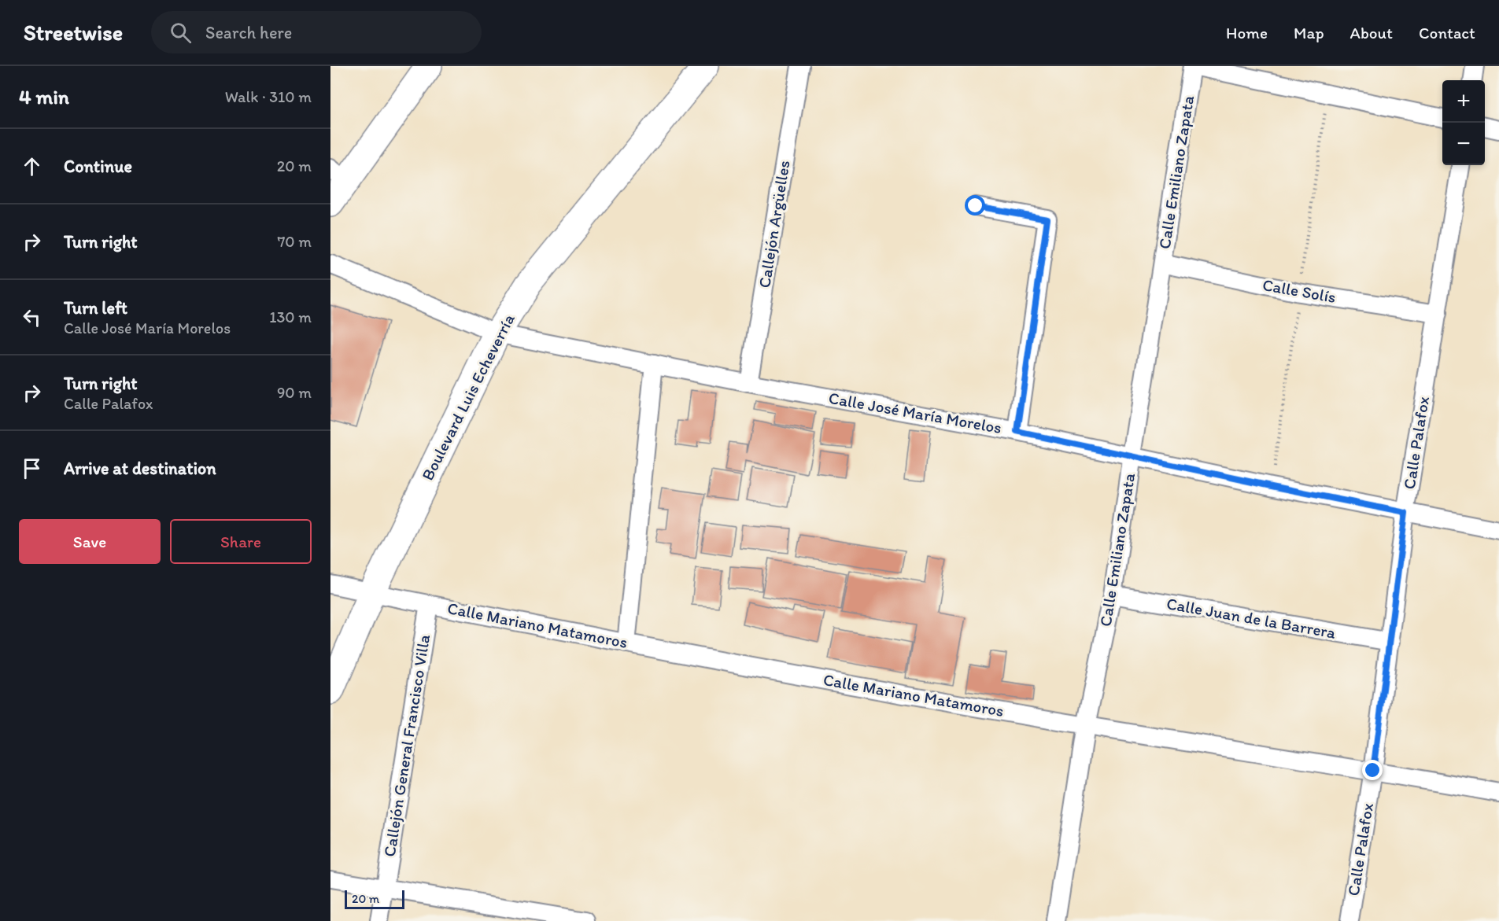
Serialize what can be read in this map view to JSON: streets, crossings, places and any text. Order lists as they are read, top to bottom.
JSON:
{
  "streets": {
    "main road": ["Boulevard Luis Echeverría"],
    "street": [
      "Calle Emiliano Zapata",
      "Callejón Argüelles",
      "Calle Solís",
      "Calle José María Morelos",
      "Calle Palafox",
      "Calle Juan de la Barrera",
      "Calle Mariano Matamoros",
      "Callejón General Francisco Villa"
    ]
  },
  "crossings": [
    ["Calle Emiliano Zapata", "Calle Solís"],
    ["Calle Emiliano Zapata", "Calle José María Morelos"],
    ["Calle Emiliano Zapata", "Calle Juan de la Barrera"],
    ["Calle Emiliano Zapata", "Calle Mariano Matamoros"],
    ["Callejón Argüelles", "Calle José María Morelos"],
    ["Calle Solís", "Calle Palafox"],
    ["Boulevard Luis Echeverría", "Calle José María Morelos"],
    ["Boulevard Luis Echeverría", "Calle Mariano Matamoros"],
    ["Calle José María Morelos", "Calle Palafox"],
    ["Calle Palafox", "Calle Juan de la Barrera"],
    ["Calle Palafox", "Calle Mariano Matamoros"],
    ["Calle Mariano Matamoros", "Callejón General Francisco Villa"]
  ],
  "scale_bar": "20 m",
  "page": {
    "header": "Streetwise",
    "search": "Search here",
    "nav": [
      "Home",
      "Map",
      "About",
      "Contact"
    ],
    "heading": ["4 min", "Walk · 310 m"],
    "map_buttons": ["+", "−"],
    "list": [
      ["Continue", "20 m"],
      ["Turn right", "70 m"],
      ["Turn left", "Calle José María Morelos", "130 m"],
      ["Turn right", "Calle Palafox", "90 m"],
      "Arrive at destination"
    ],
    "buttons": ["Save", "Share"],
    "scale": "20 m"
  }
}
